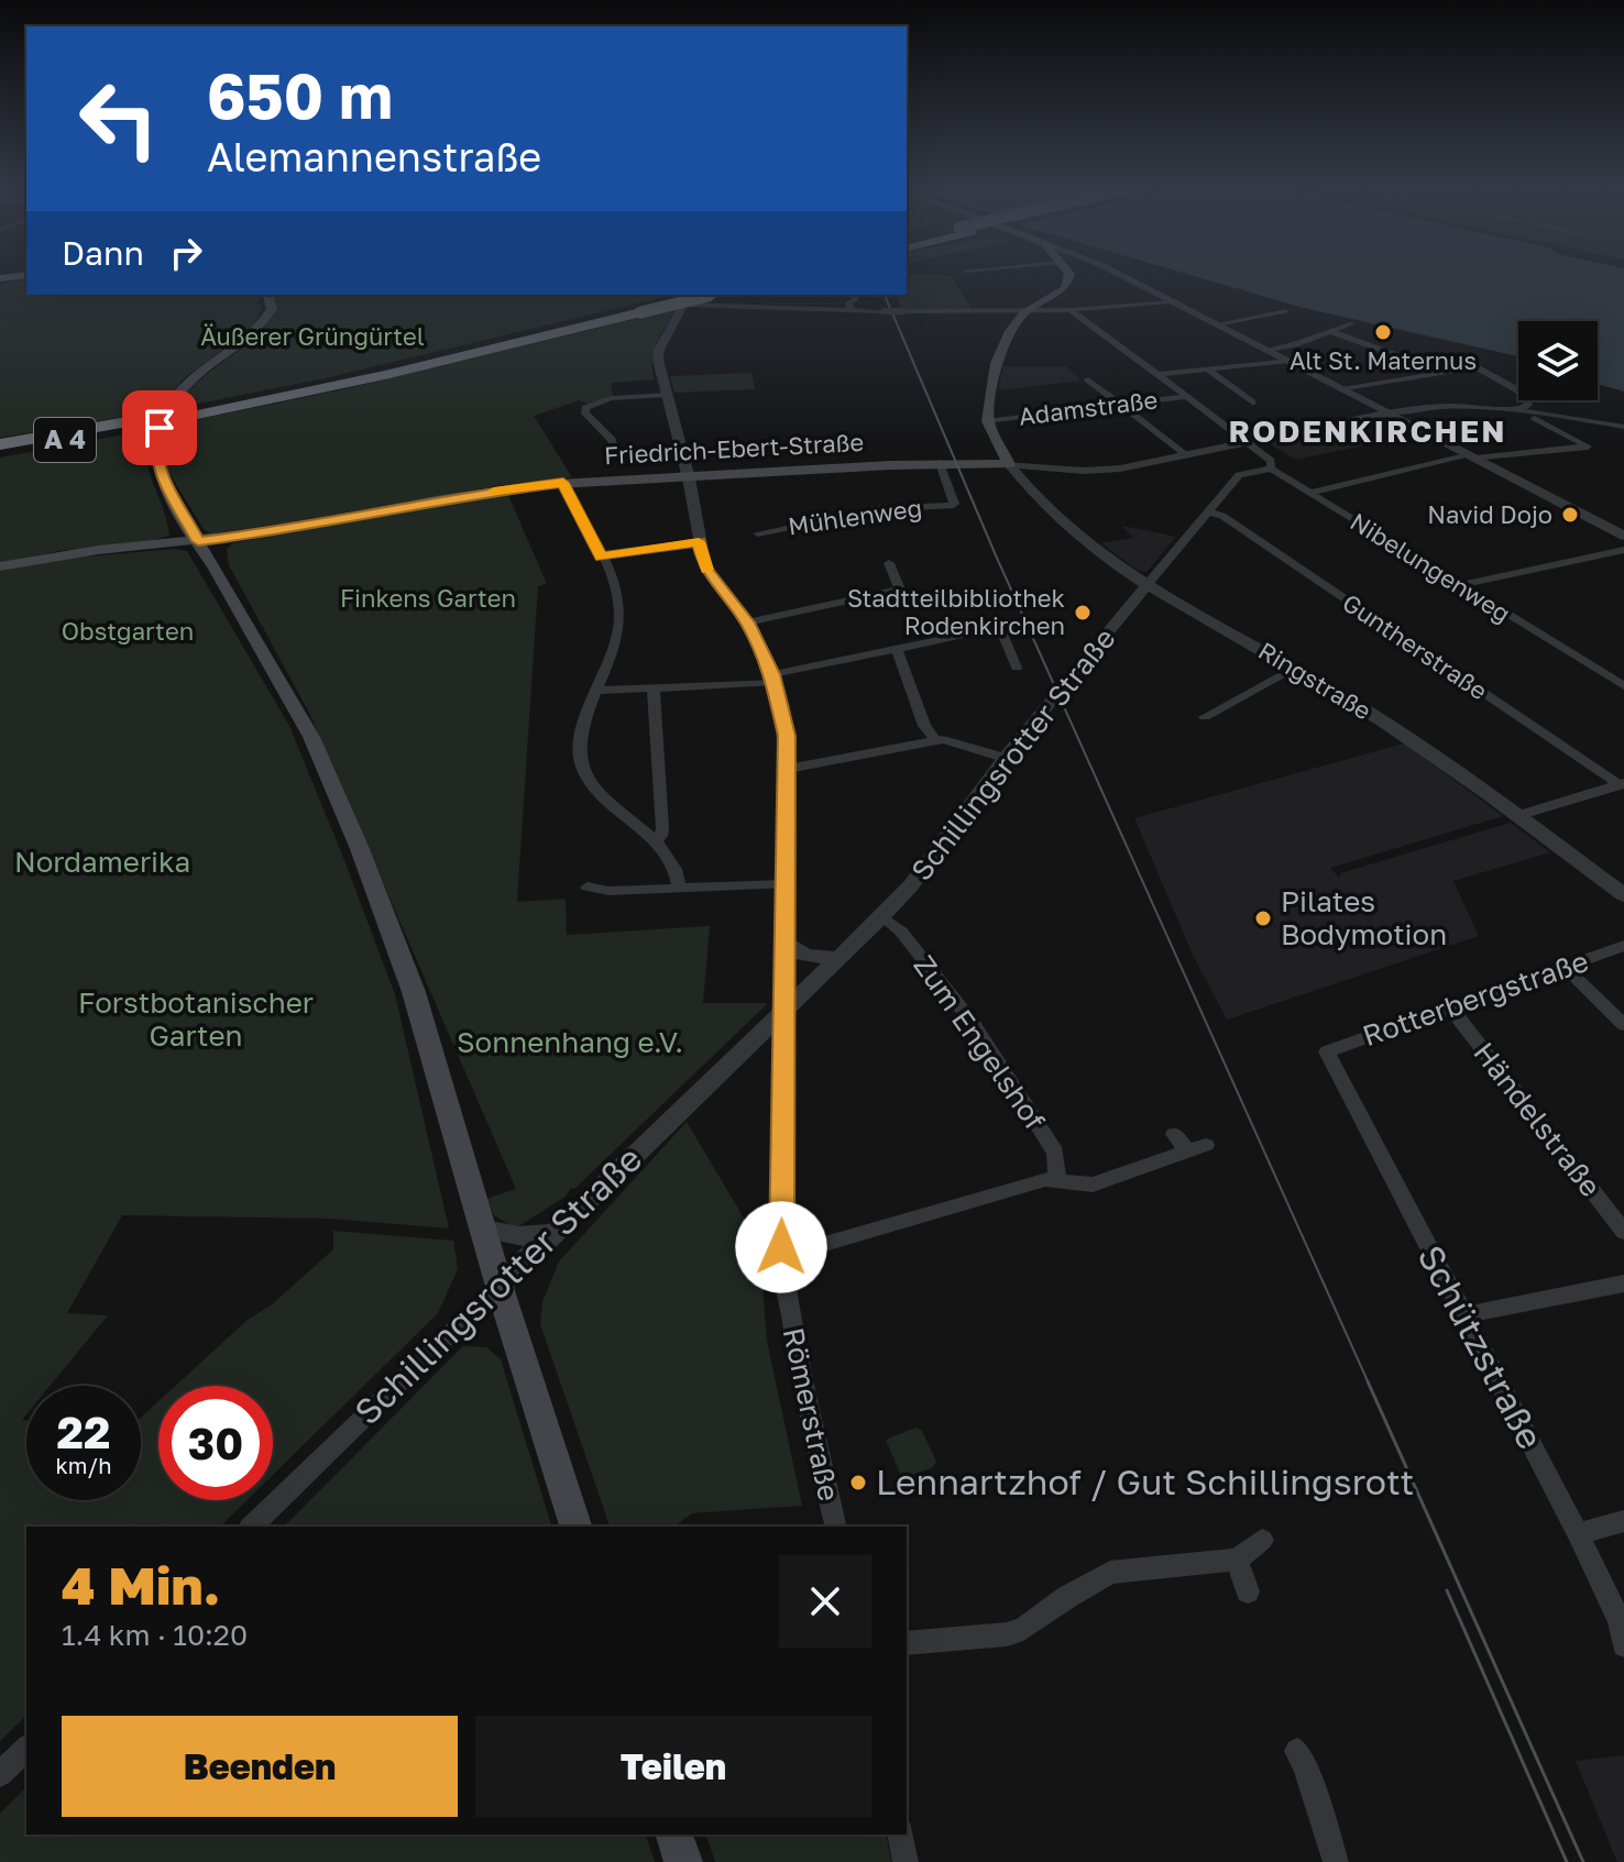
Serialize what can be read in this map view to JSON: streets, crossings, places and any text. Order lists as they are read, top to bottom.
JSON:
{
  "streets": {
    "highway": ["A 4"],
    "main road": ["Friedrich-Ebert-Straße"],
    "street": [
      "Adamstraße",
      "Mühlenweg",
      "Nibelungenweg",
      "Guntherstraße",
      "Ringstraße",
      "Schillingsrotter Straße",
      "Rotterbergstraße",
      "Zum Engelshof",
      "Händelstraße",
      "Schützstraße",
      "Römerstraße"
    ]
  },
  "crossings": [
    ["Adamstraße", "Nibelungenweg"],
    ["Friedrich-Ebert-Straße", "Mühlenweg"],
    ["Friedrich-Ebert-Straße", "Ringstraße"],
    ["Friedrich-Ebert-Straße", "Römerstraße"],
    ["Nibelungenweg", "Schillingsrotter Straße"],
    ["Guntherstraße", "Schillingsrotter Straße"],
    ["Ringstraße", "Schillingsrotter Straße"],
    ["Schillingsrotter Straße", "Zum Engelshof"],
    ["Schillingsrotter Straße", "Römerstraße"],
    ["Rotterbergstraße", "Händelstraße"],
    ["Rotterbergstraße", "Schützstraße"]
  ],
  "districts": ["RODENKIRCHEN"],
  "parks": [
    "Äußerer Grüngürtel",
    "Finkens Garten",
    "Obstgarten",
    "Nordamerika",
    "Forstbotanischer Garten",
    "Sonnenhang e.V."
  ],
  "places": [
    "Alt St. Maternus",
    "Navid Dojo",
    "Stadtteilbibliothek Rodenkirchen",
    "Pilates Bodymotion",
    "Lennartzhof / Gut Schillingsrott"
  ],
  "page": {
    "turn": ["650 m", "Alemannenstraße"],
    "then": "Dann",
    "speed": "22 km/h",
    "limit": "30",
    "heading": ["4 Min.", "1.4 km · 10:20"],
    "buttons": ["Beenden", "Teilen"]
  }
}
